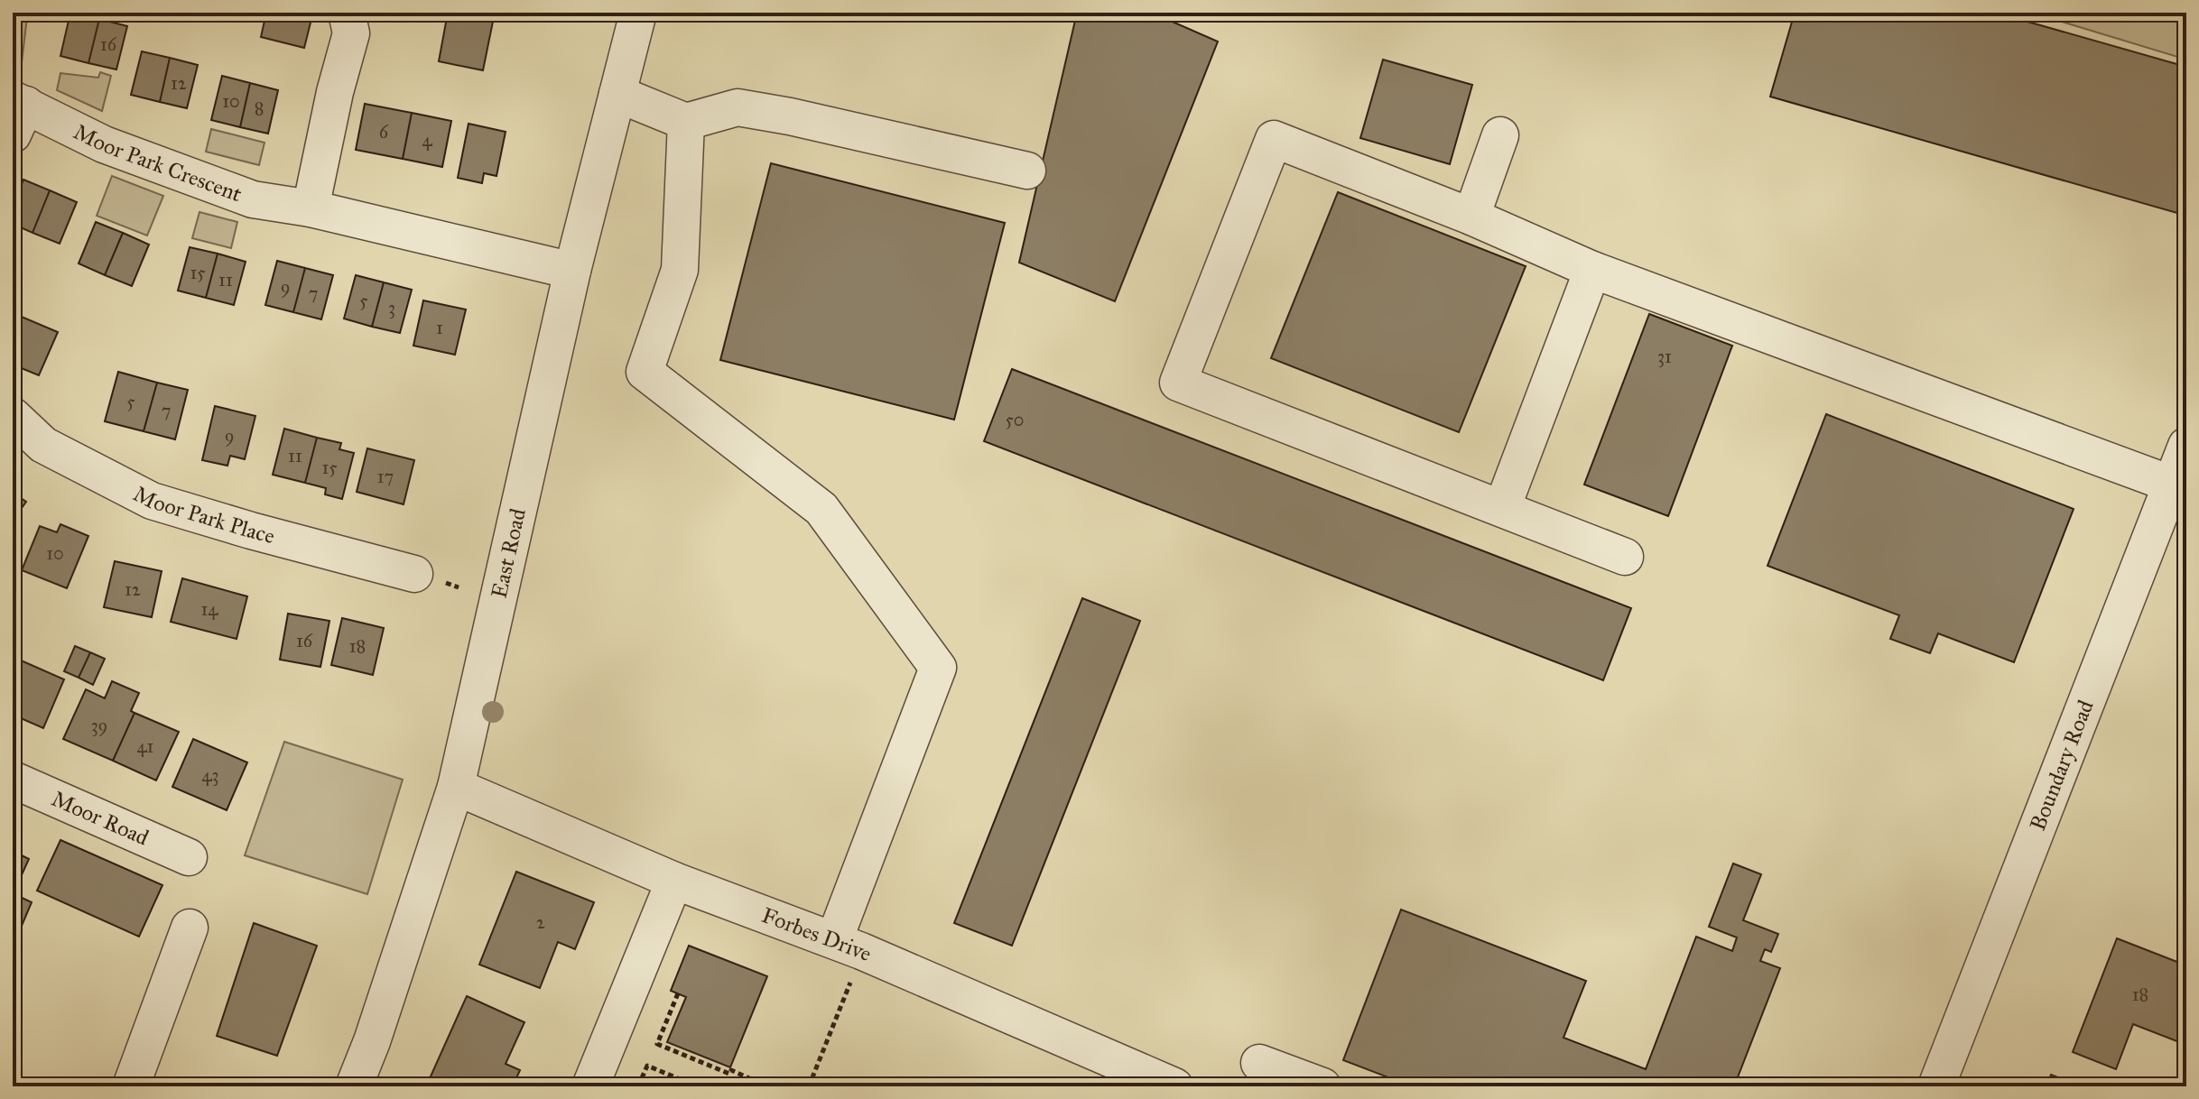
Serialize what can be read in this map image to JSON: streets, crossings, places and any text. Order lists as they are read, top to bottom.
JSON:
{
  "streets": {
    "street": [
      "Moor Park Crescent",
      "Moor Park Place",
      "East Road",
      "Boundary Road",
      "Moor Road",
      "Forbes Drive"
    ]
  },
  "crossings": [
    ["Moor Park Crescent", "East Road"],
    ["East Road", "Forbes Drive"]
  ],
  "house_numbers": [
    "16",
    "12",
    "10",
    "8",
    "6",
    "4",
    "15",
    "11",
    "9",
    "7",
    "5",
    "3",
    "1",
    "31",
    "5",
    "7",
    "50",
    "9",
    "11",
    "15",
    "17",
    "10",
    "12",
    "14",
    "16",
    "18",
    "39",
    "41",
    "43",
    "2",
    "18"
  ]
}
